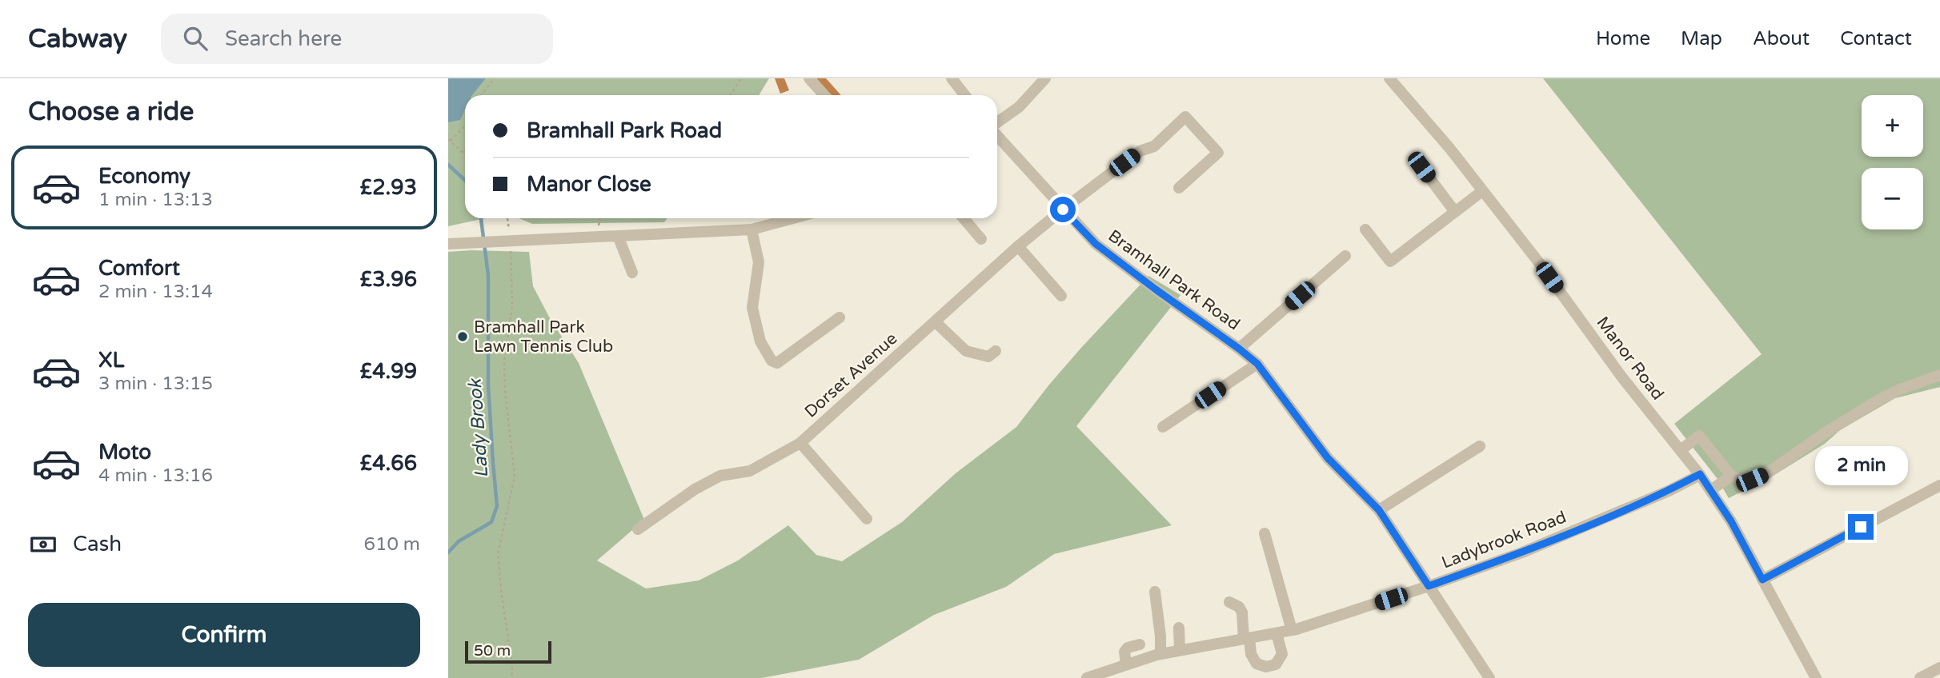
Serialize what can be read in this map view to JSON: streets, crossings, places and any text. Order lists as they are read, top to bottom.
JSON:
{
  "streets": {
    "street": [
      "Bramhall Park Road",
      "Manor Road",
      "Dorset Avenue",
      "Ladybrook Road"
    ]
  },
  "crossings": [
    ["Bramhall Park Road", "Dorset Avenue"],
    ["Bramhall Park Road", "Ladybrook Road"],
    ["Manor Road", "Ladybrook Road"]
  ],
  "water": ["Lady Brook"],
  "places": ["Bramhall Park Lawn Tennis Club"],
  "scale_bar": "50 m",
  "page": {
    "header": "Cabway",
    "search": "Search here",
    "nav": [
      "Home",
      "Map",
      "About",
      "Contact"
    ],
    "heading": "Choose a ride",
    "map_buttons": ["+", "−"],
    "banner": ["Bramhall Park Road", "Manor Close"],
    "list": [
      {
        "name": "Economy",
        "note": "1 min · 13:13",
        "value": "£2.93"
      },
      {
        "name": "Comfort",
        "note": "2 min · 13:14",
        "value": "£3.96"
      },
      {
        "name": "XL",
        "note": "3 min · 13:15",
        "value": "£4.99"
      },
      {
        "name": "Moto",
        "note": "4 min · 13:16",
        "value": "£4.66"
      }
    ],
    "bubble": "2 min",
    "pay": ["Cash", "610 m"],
    "buttons": "Confirm",
    "scale": "50 m"
  }
}
